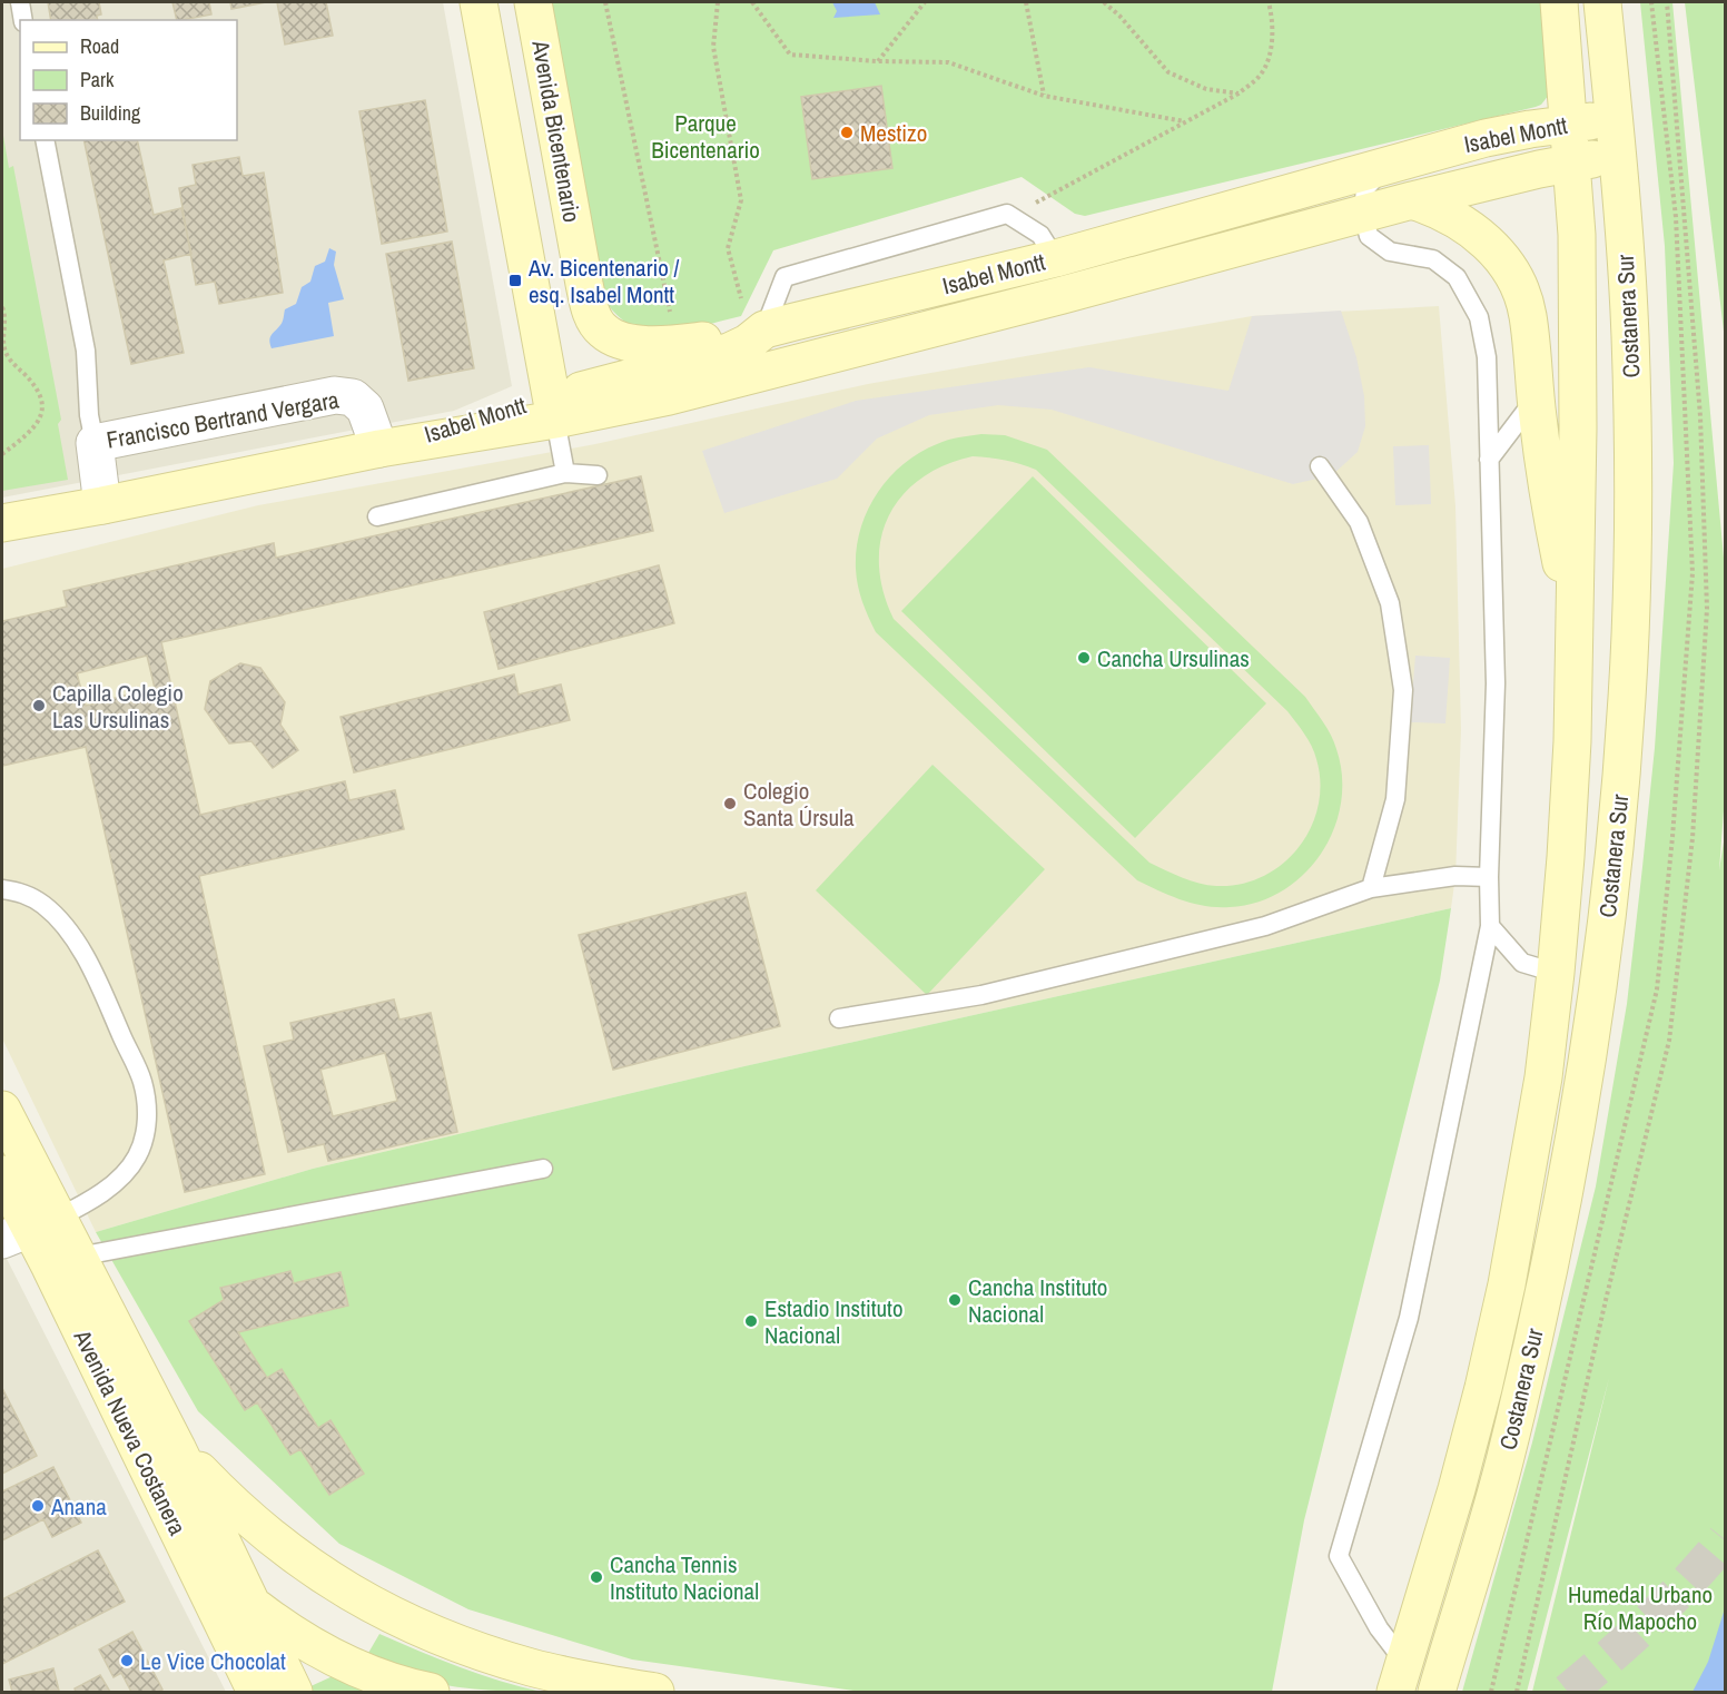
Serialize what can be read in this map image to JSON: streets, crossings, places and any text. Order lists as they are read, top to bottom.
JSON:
{
  "streets": {
    "main road": [
      "Avenida Bicentenario",
      "Isabel Montt",
      "Costanera Sur",
      "Avenida Nueva Costanera"
    ],
    "street": ["Francisco Bertrand Vergara"]
  },
  "crossings": [
    ["Avenida Bicentenario", "Isabel Montt"],
    ["Isabel Montt", "Costanera Sur"],
    ["Isabel Montt", "Francisco Bertrand Vergara"]
  ],
  "parks": ["Parque Bicentenario", "Humedal Urbano Río Mapocho"],
  "places": {
    "other": [
      "Mestizo",
      "Cancha Ursulinas",
      "Capilla Colegio Las Ursulinas",
      "Colegio Santa Úrsula",
      "Cancha Instituto Nacional",
      "Estadio Instituto Nacional",
      "Anana",
      "Cancha Tennis Instituto Nacional",
      "Le Vice Chocolat"
    ],
    "transit": ["Av. Bicentenario / esq. Isabel Montt"]
  },
  "legend": ["Road", "Park", "Building"]
}
